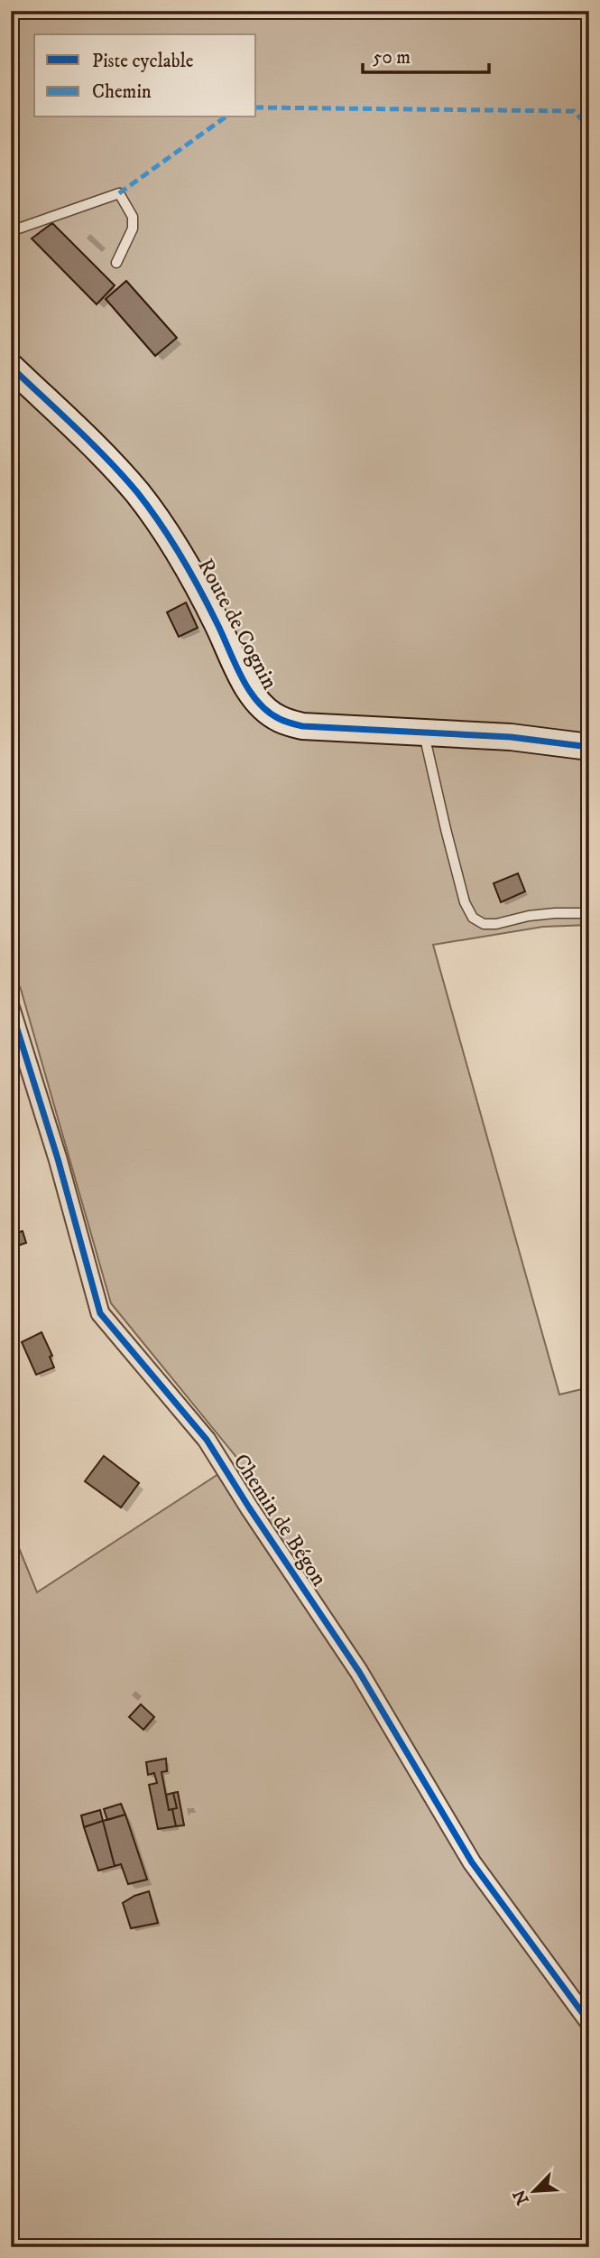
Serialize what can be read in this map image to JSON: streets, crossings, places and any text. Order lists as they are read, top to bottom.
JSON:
{
  "streets": {
    "main road": ["Route de Cognin"],
    "street": ["Chemin de Bégon"]
  },
  "legend": ["Piste cyclable", "Chemin"],
  "scale_bar": "50 m",
  "north": "bottom left"
}
